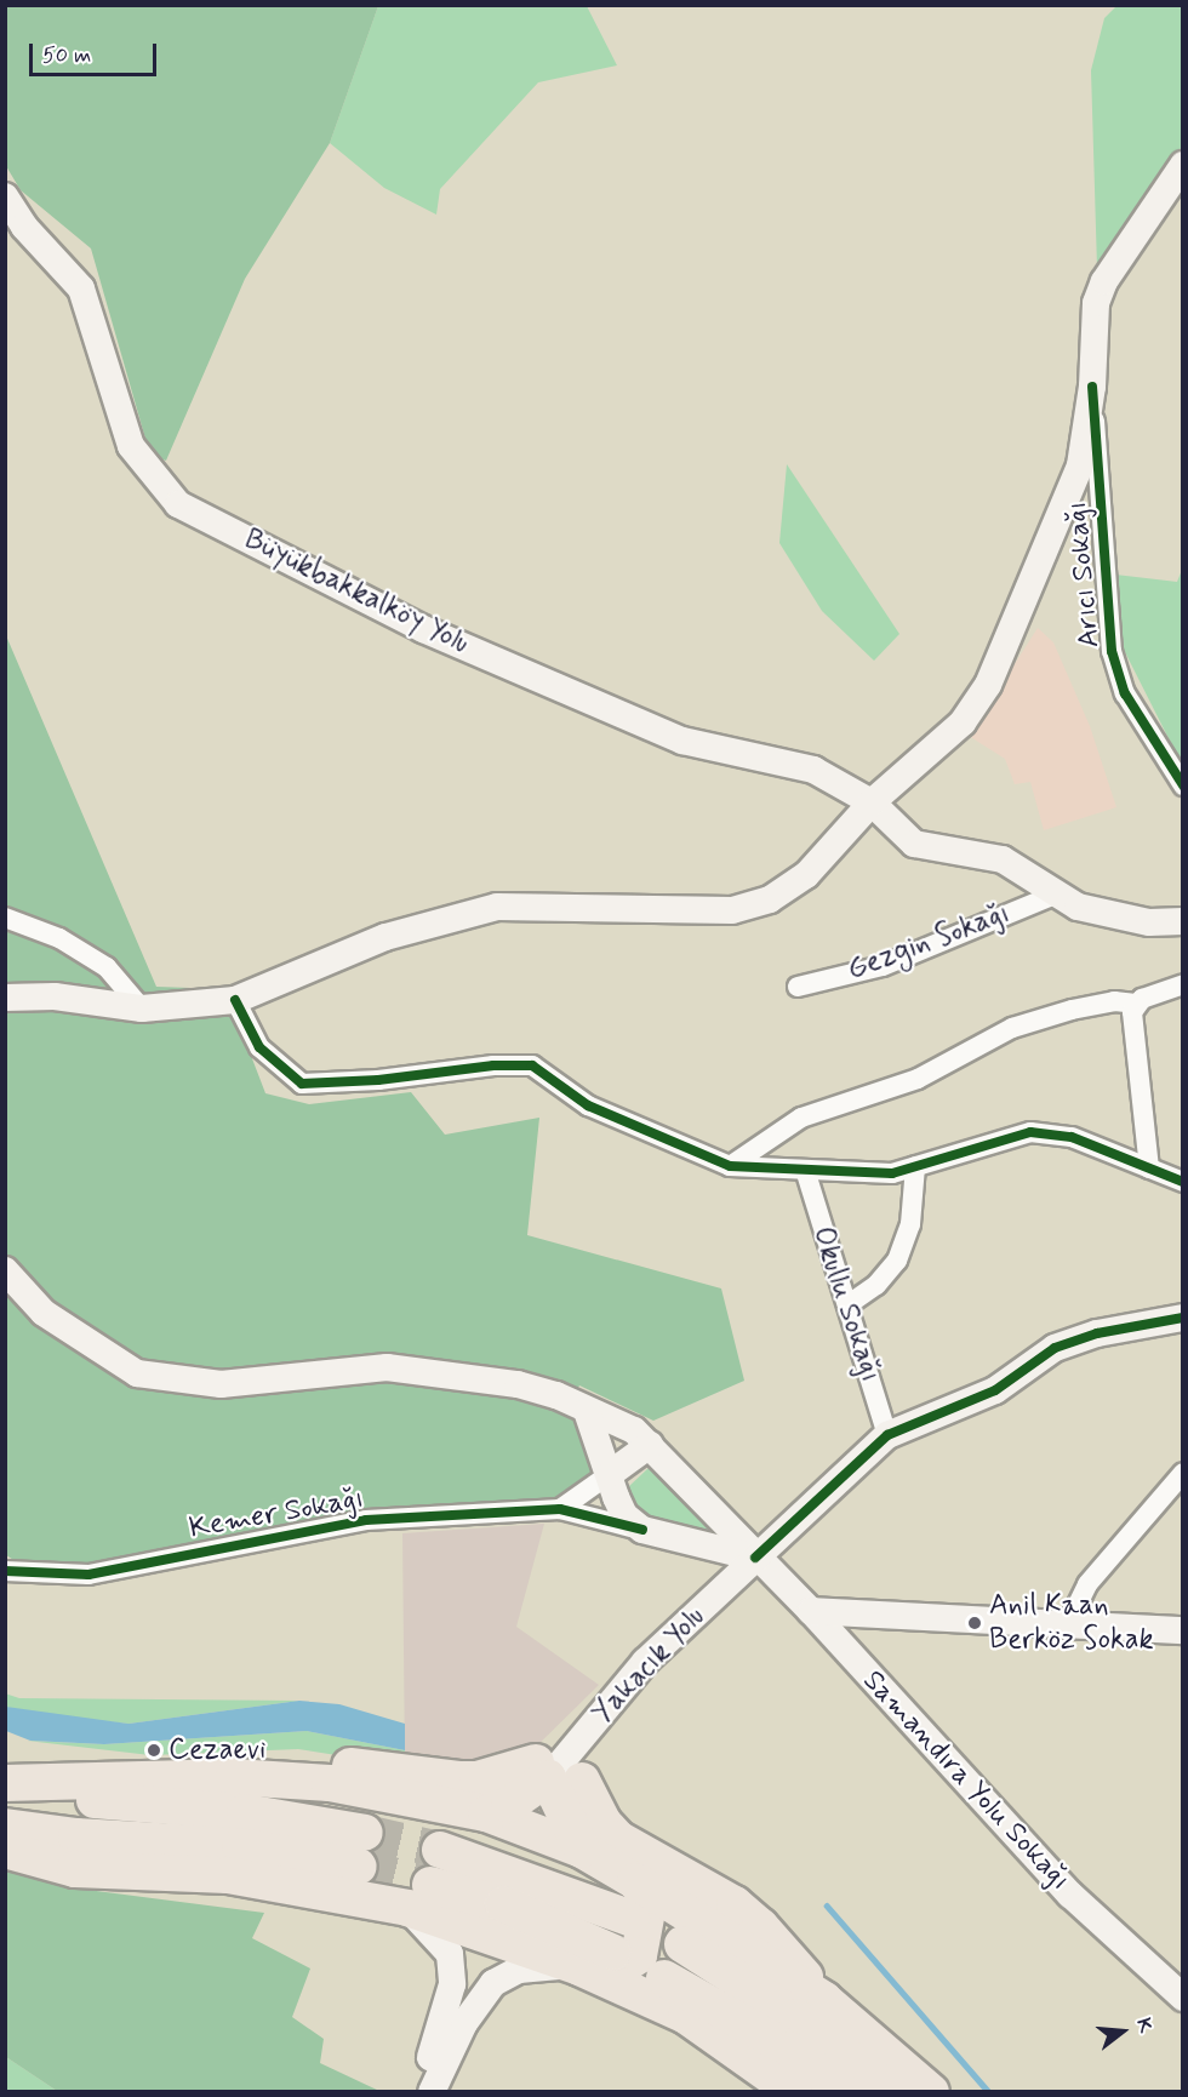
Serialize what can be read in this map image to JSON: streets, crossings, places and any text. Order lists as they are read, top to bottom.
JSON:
{
  "streets": {
    "main road": [
      "Büyükbakkalköy Yolu",
      "Kemer Sokağı",
      "Yakacık Yolu",
      "Samandıra Yolu Sokağı"
    ],
    "street": ["Arıcı Sokağı", "Gezgin Sokağı", "Okullu Sokağı"]
  },
  "crossings": [
    ["Büyükbakkalköy Yolu", "Gezgin Sokağı"],
    ["Okullu Sokağı", "Yakacık Yolu"],
    ["Kemer Sokağı", "Yakacık Yolu"],
    ["Kemer Sokağı", "Samandıra Yolu Sokağı"],
    ["Yakacık Yolu", "Samandıra Yolu Sokağı"]
  ],
  "places": ["Anil Kaan Berköz Sokak", "Cezaevi"],
  "scale_bar": "50 m",
  "north": "right"
}
